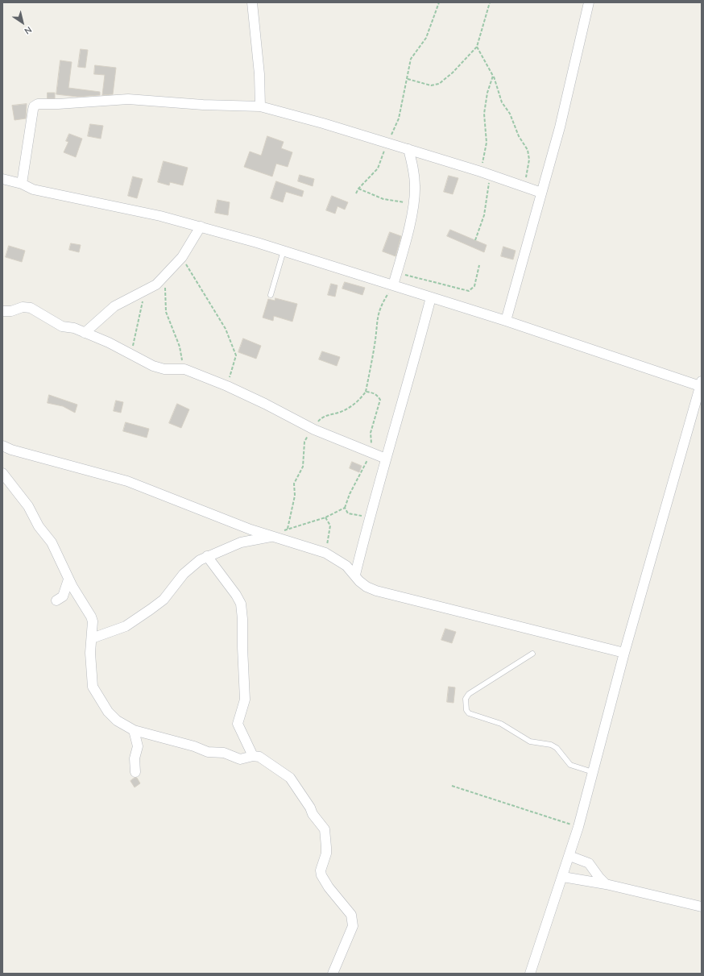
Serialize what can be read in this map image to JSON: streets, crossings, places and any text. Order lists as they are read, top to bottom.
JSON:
{
  "north": "bottom right"
}
